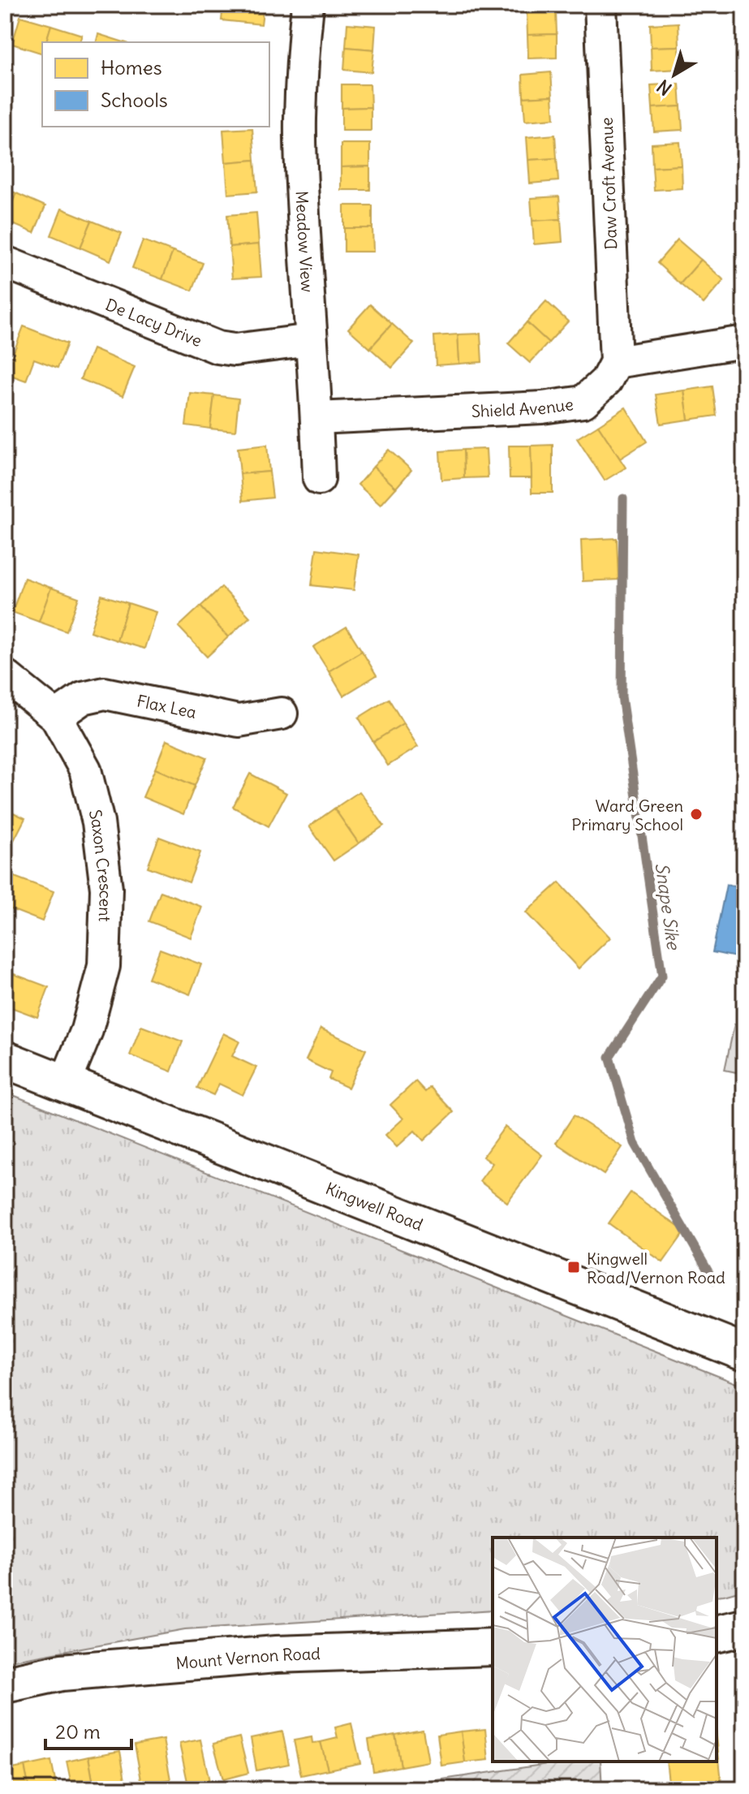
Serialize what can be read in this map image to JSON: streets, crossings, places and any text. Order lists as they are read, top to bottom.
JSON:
{
  "streets": {
    "street": [
      "Daw Croft Avenue",
      "Meadow View",
      "De Lacy Drive",
      "Shield Avenue",
      "Flax Lea",
      "Saxon Crescent",
      "Kingwell Road",
      "Mount Vernon Road"
    ]
  },
  "crossings": [
    ["Daw Croft Avenue", "Shield Avenue"],
    ["Meadow View", "De Lacy Drive"],
    ["Meadow View", "Shield Avenue"],
    ["Flax Lea", "Saxon Crescent"],
    ["Saxon Crescent", "Kingwell Road"]
  ],
  "water": ["Snape Sike"],
  "places": {
    "other": ["Ward Green Primary School"],
    "transit": ["Kingwell Road/Vernon Road"]
  },
  "legend": ["Homes", "Schools"],
  "scale_bar": "20 m",
  "north": "bottom left"
}
